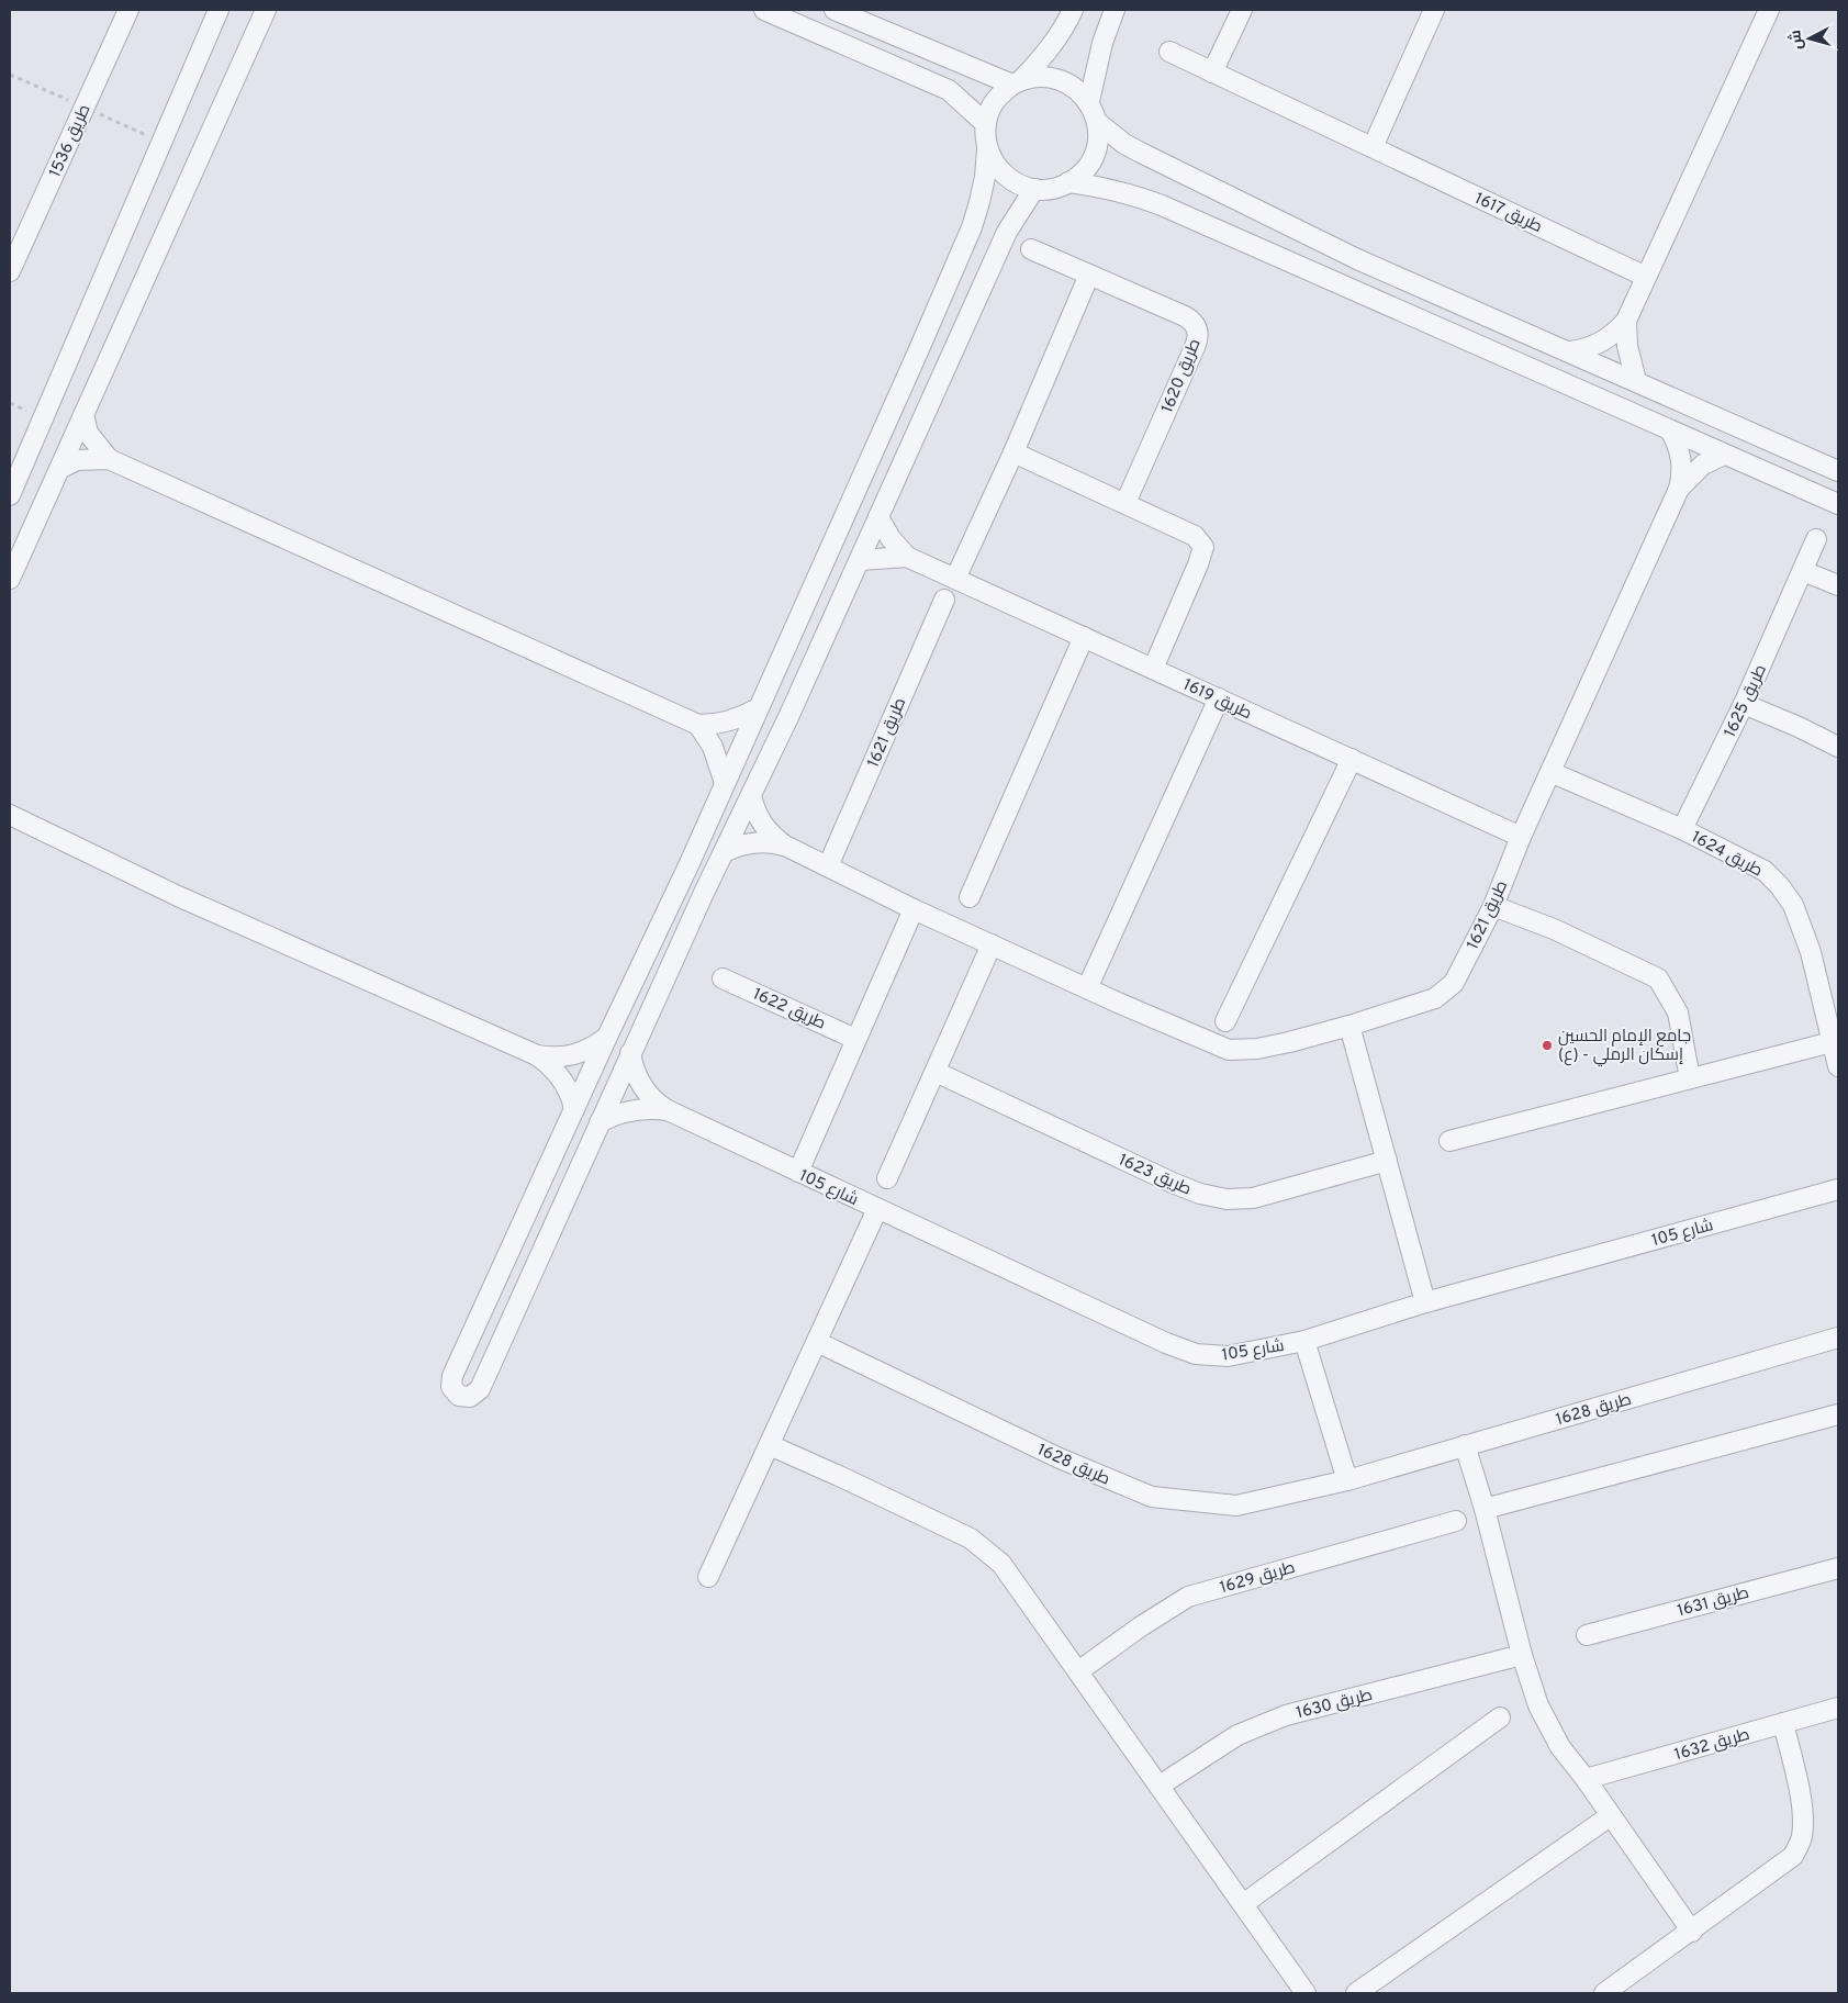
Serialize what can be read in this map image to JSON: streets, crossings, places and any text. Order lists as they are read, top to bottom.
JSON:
{
  "streets": {
    "street": [
      "طريق 1536",
      "طريق 1617",
      "طريق 1620",
      "طريق 1619",
      "طريق 1625",
      "طريق 1621",
      "طريق 1624",
      "طريق 1622",
      "طريق 1623",
      "شارع 105",
      "طريق 1628",
      "طريق 1629",
      "طريق 1631",
      "طريق 1630",
      "طريق 1632"
    ]
  },
  "crossings": [
    ["طريق 1619", "طريق 1621"],
    ["طريق 1625", "طريق 1624"],
    ["طريق 1621", "طريق 1624"]
  ],
  "places": ["جامع الإمام الحسين (ع) - إسكان الرملي"],
  "north": "left"
}
